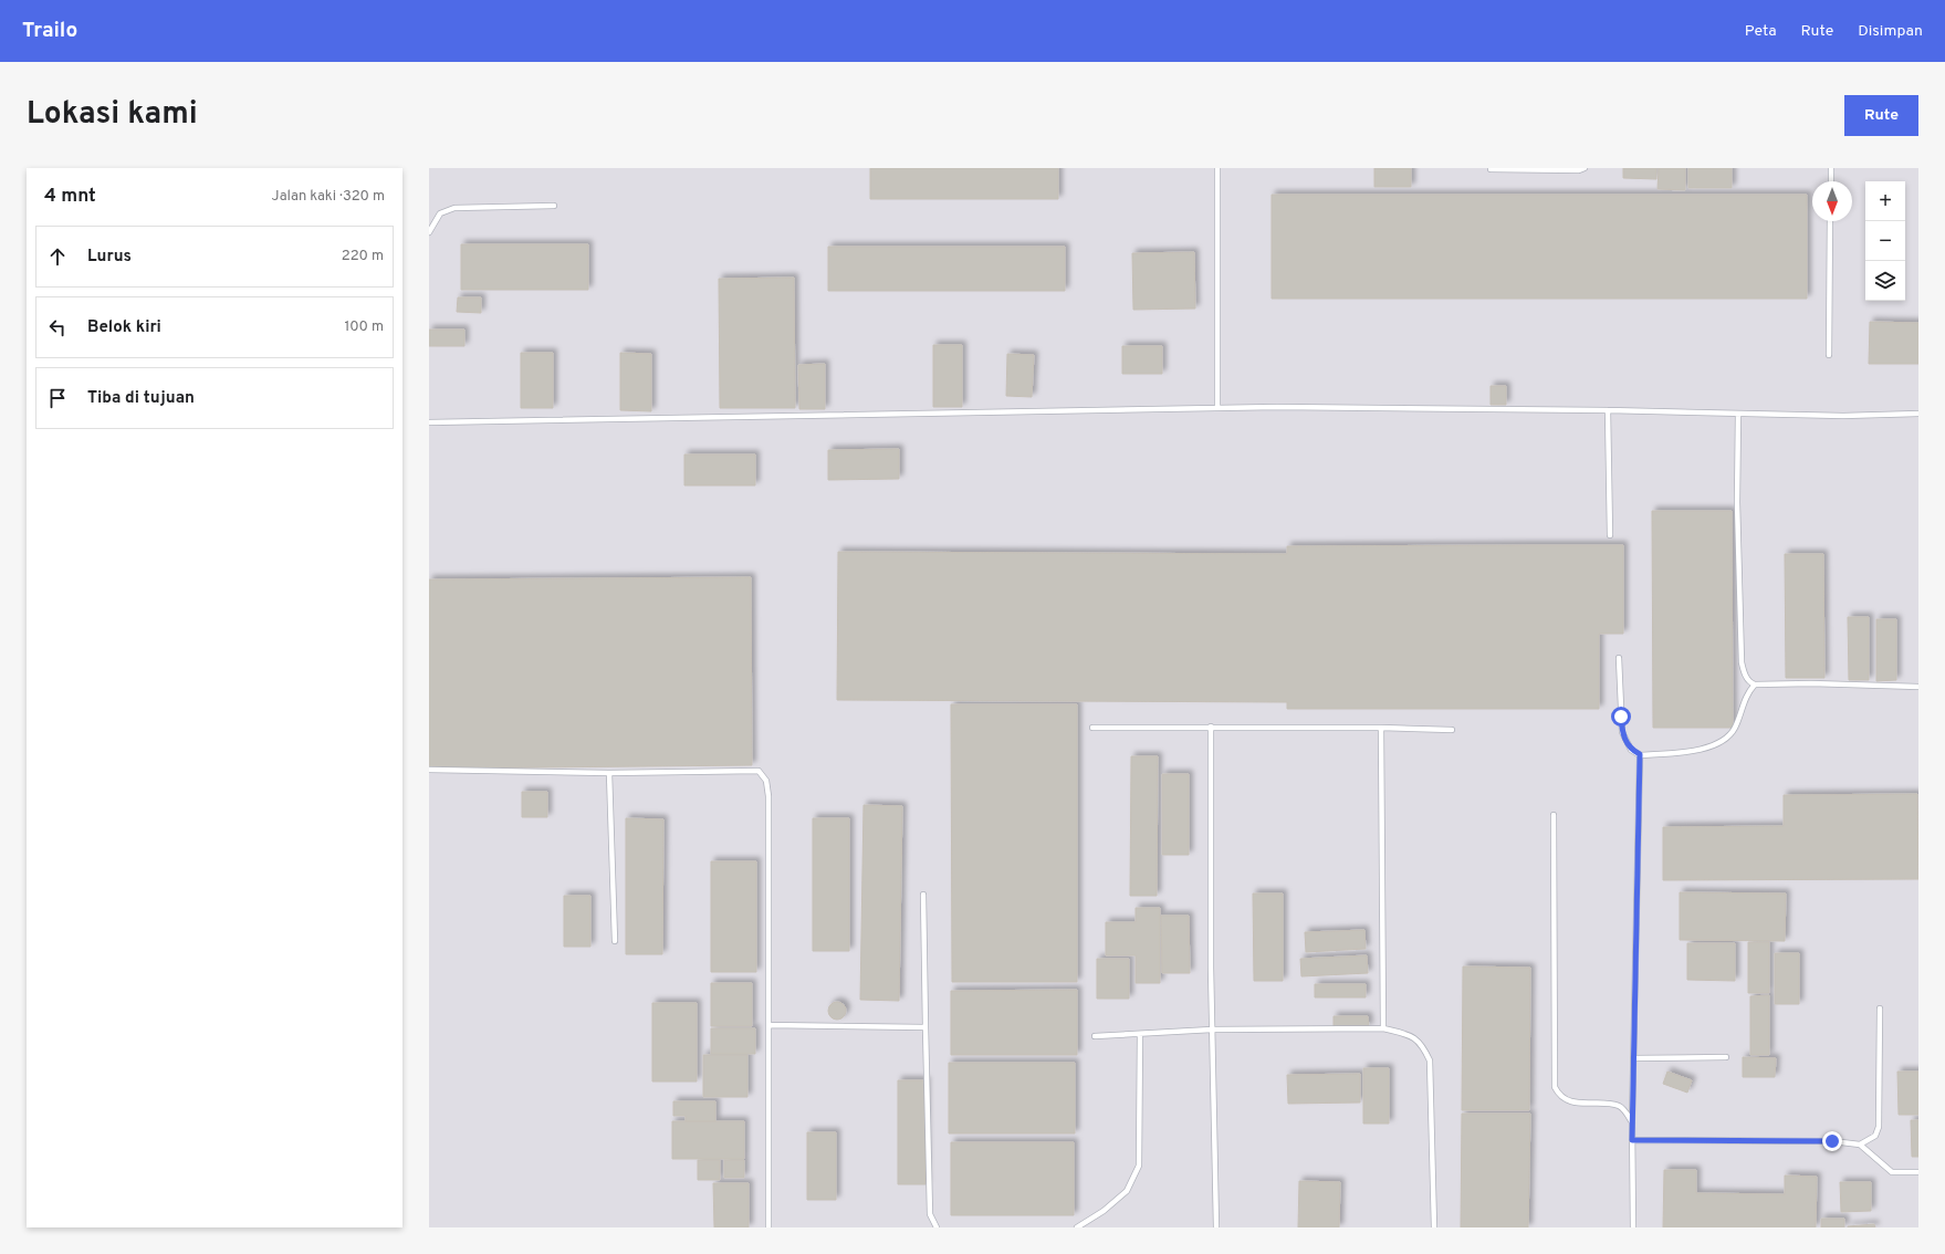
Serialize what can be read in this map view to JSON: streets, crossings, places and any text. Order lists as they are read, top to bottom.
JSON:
{
  "north": "bottom",
  "page": {
    "header": "Trailo",
    "nav": ["Peta", "Rute", "Disimpan"],
    "title": "Lokasi kami",
    "buttons": "Rute",
    "heading": ["4 mnt", "Jalan kaki · 320 m"],
    "map_buttons": ["+", "−"],
    "list": [
      ["Lurus", "220 m"],
      ["Belok kiri", "100 m"],
      "Tiba di tujuan"
    ]
  }
}
